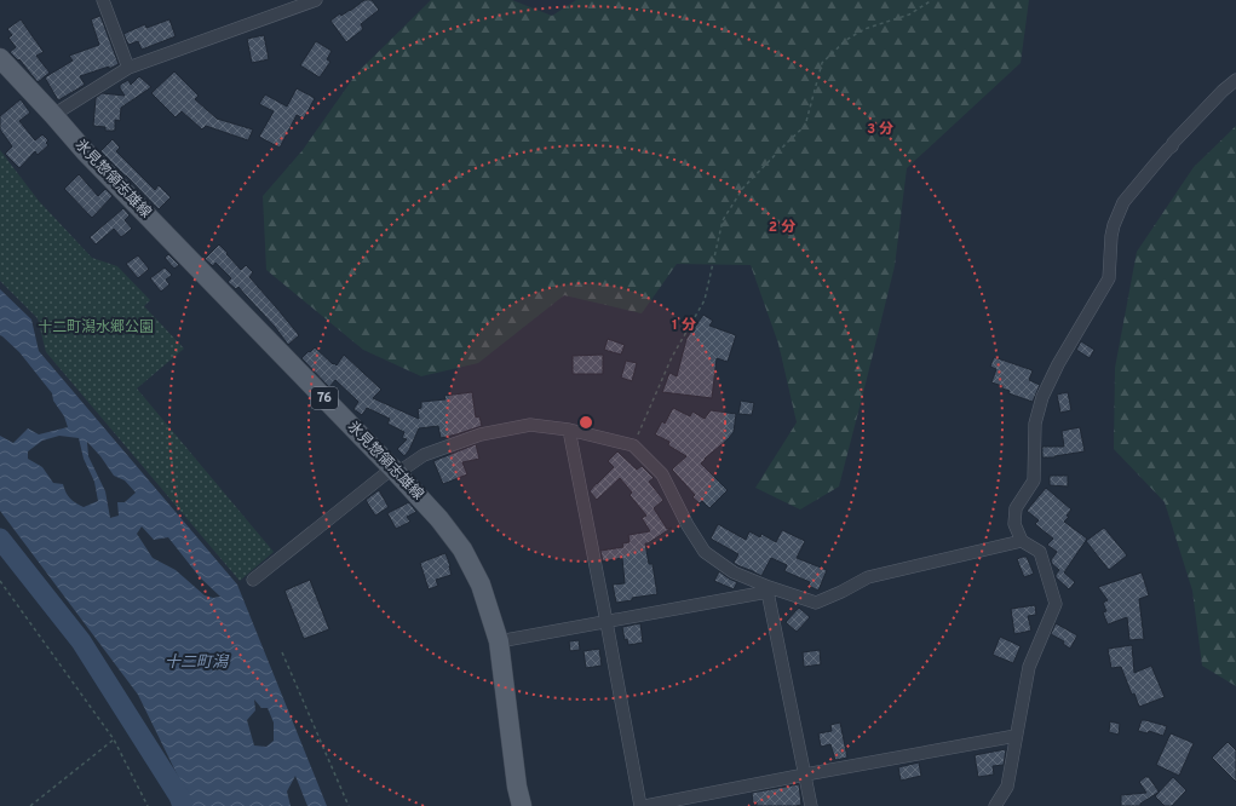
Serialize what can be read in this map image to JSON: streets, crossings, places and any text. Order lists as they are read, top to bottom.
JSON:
{
  "streets": {
    "main road": ["氷見惣領志雄線", "76"]
  },
  "water": ["十二町潟"],
  "parks": ["十二町潟水郷公園"],
  "rings": ["3 分", "2 分", "1 分"]
}
